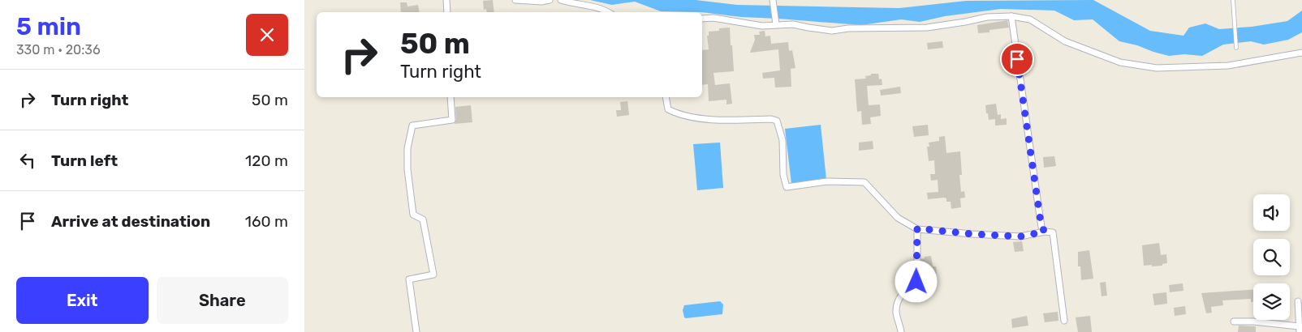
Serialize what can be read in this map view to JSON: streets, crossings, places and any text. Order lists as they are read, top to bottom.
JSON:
{
  "page": {
    "heading": ["5 min", "330 m · 20:36"],
    "turn": ["50 m", "Turn right"],
    "list": [
      {
        "name": "Turn right",
        "value": "50 m"
      },
      {
        "name": "Turn left",
        "value": "120 m"
      },
      {
        "name": "Arrive at destination",
        "value": "160 m"
      }
    ],
    "buttons": ["Exit", "Share"]
  }
}
